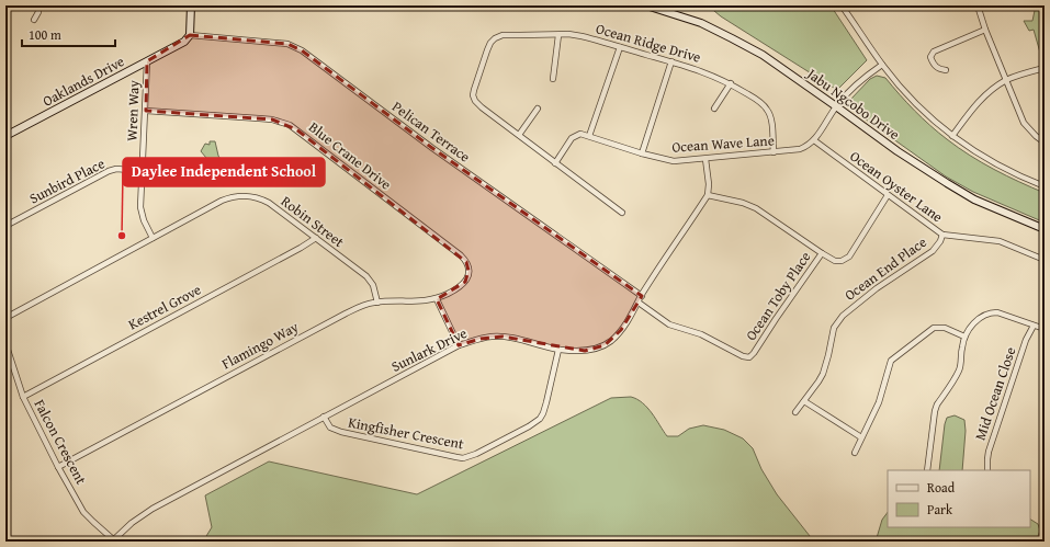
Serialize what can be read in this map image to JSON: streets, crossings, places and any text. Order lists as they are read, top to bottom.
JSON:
{
  "streets": {
    "main road": ["Oaklands Drive", "Jabu Ngcobo Drive"],
    "street": [
      "Ocean Ridge Drive",
      "Wren Way",
      "Pelican Terrace",
      "Ocean Wave Lane",
      "Blue Crane Drive",
      "Sunbird Place",
      "Ocean Oyster Lane",
      "Robin Street",
      "Ocean End Place",
      "Ocean Toby Place",
      "Kestrel Grove",
      "Flamingo Way",
      "Sunlark Drive",
      "Mid Ocean Close",
      "Kingfisher Crescent",
      "Falcon Crescent"
    ]
  },
  "crossings": [
    ["Ocean Ridge Drive", "Ocean Wave Lane"],
    ["Oaklands Drive", "Wren Way"],
    ["Oaklands Drive", "Pelican Terrace"],
    ["Wren Way", "Blue Crane Drive"],
    ["Wren Way", "Sunbird Place"],
    ["Wren Way", "Robin Street"],
    ["Pelican Terrace", "Sunlark Drive"],
    ["Ocean Wave Lane", "Ocean Oyster Lane"],
    ["Blue Crane Drive", "Flamingo Way"],
    ["Ocean Oyster Lane", "Ocean End Place"],
    ["Robin Street", "Kestrel Grove"],
    ["Robin Street", "Flamingo Way"],
    ["Ocean Toby Place", "Sunlark Drive"],
    ["Kestrel Grove", "Falcon Crescent"],
    ["Flamingo Way", "Falcon Crescent"],
    ["Sunlark Drive", "Kingfisher Crescent"],
    ["Sunlark Drive", "Falcon Crescent"]
  ],
  "places": ["Daylee Independent School"],
  "legend": ["Road", "Park"],
  "scale_bar": "100 m"
}
